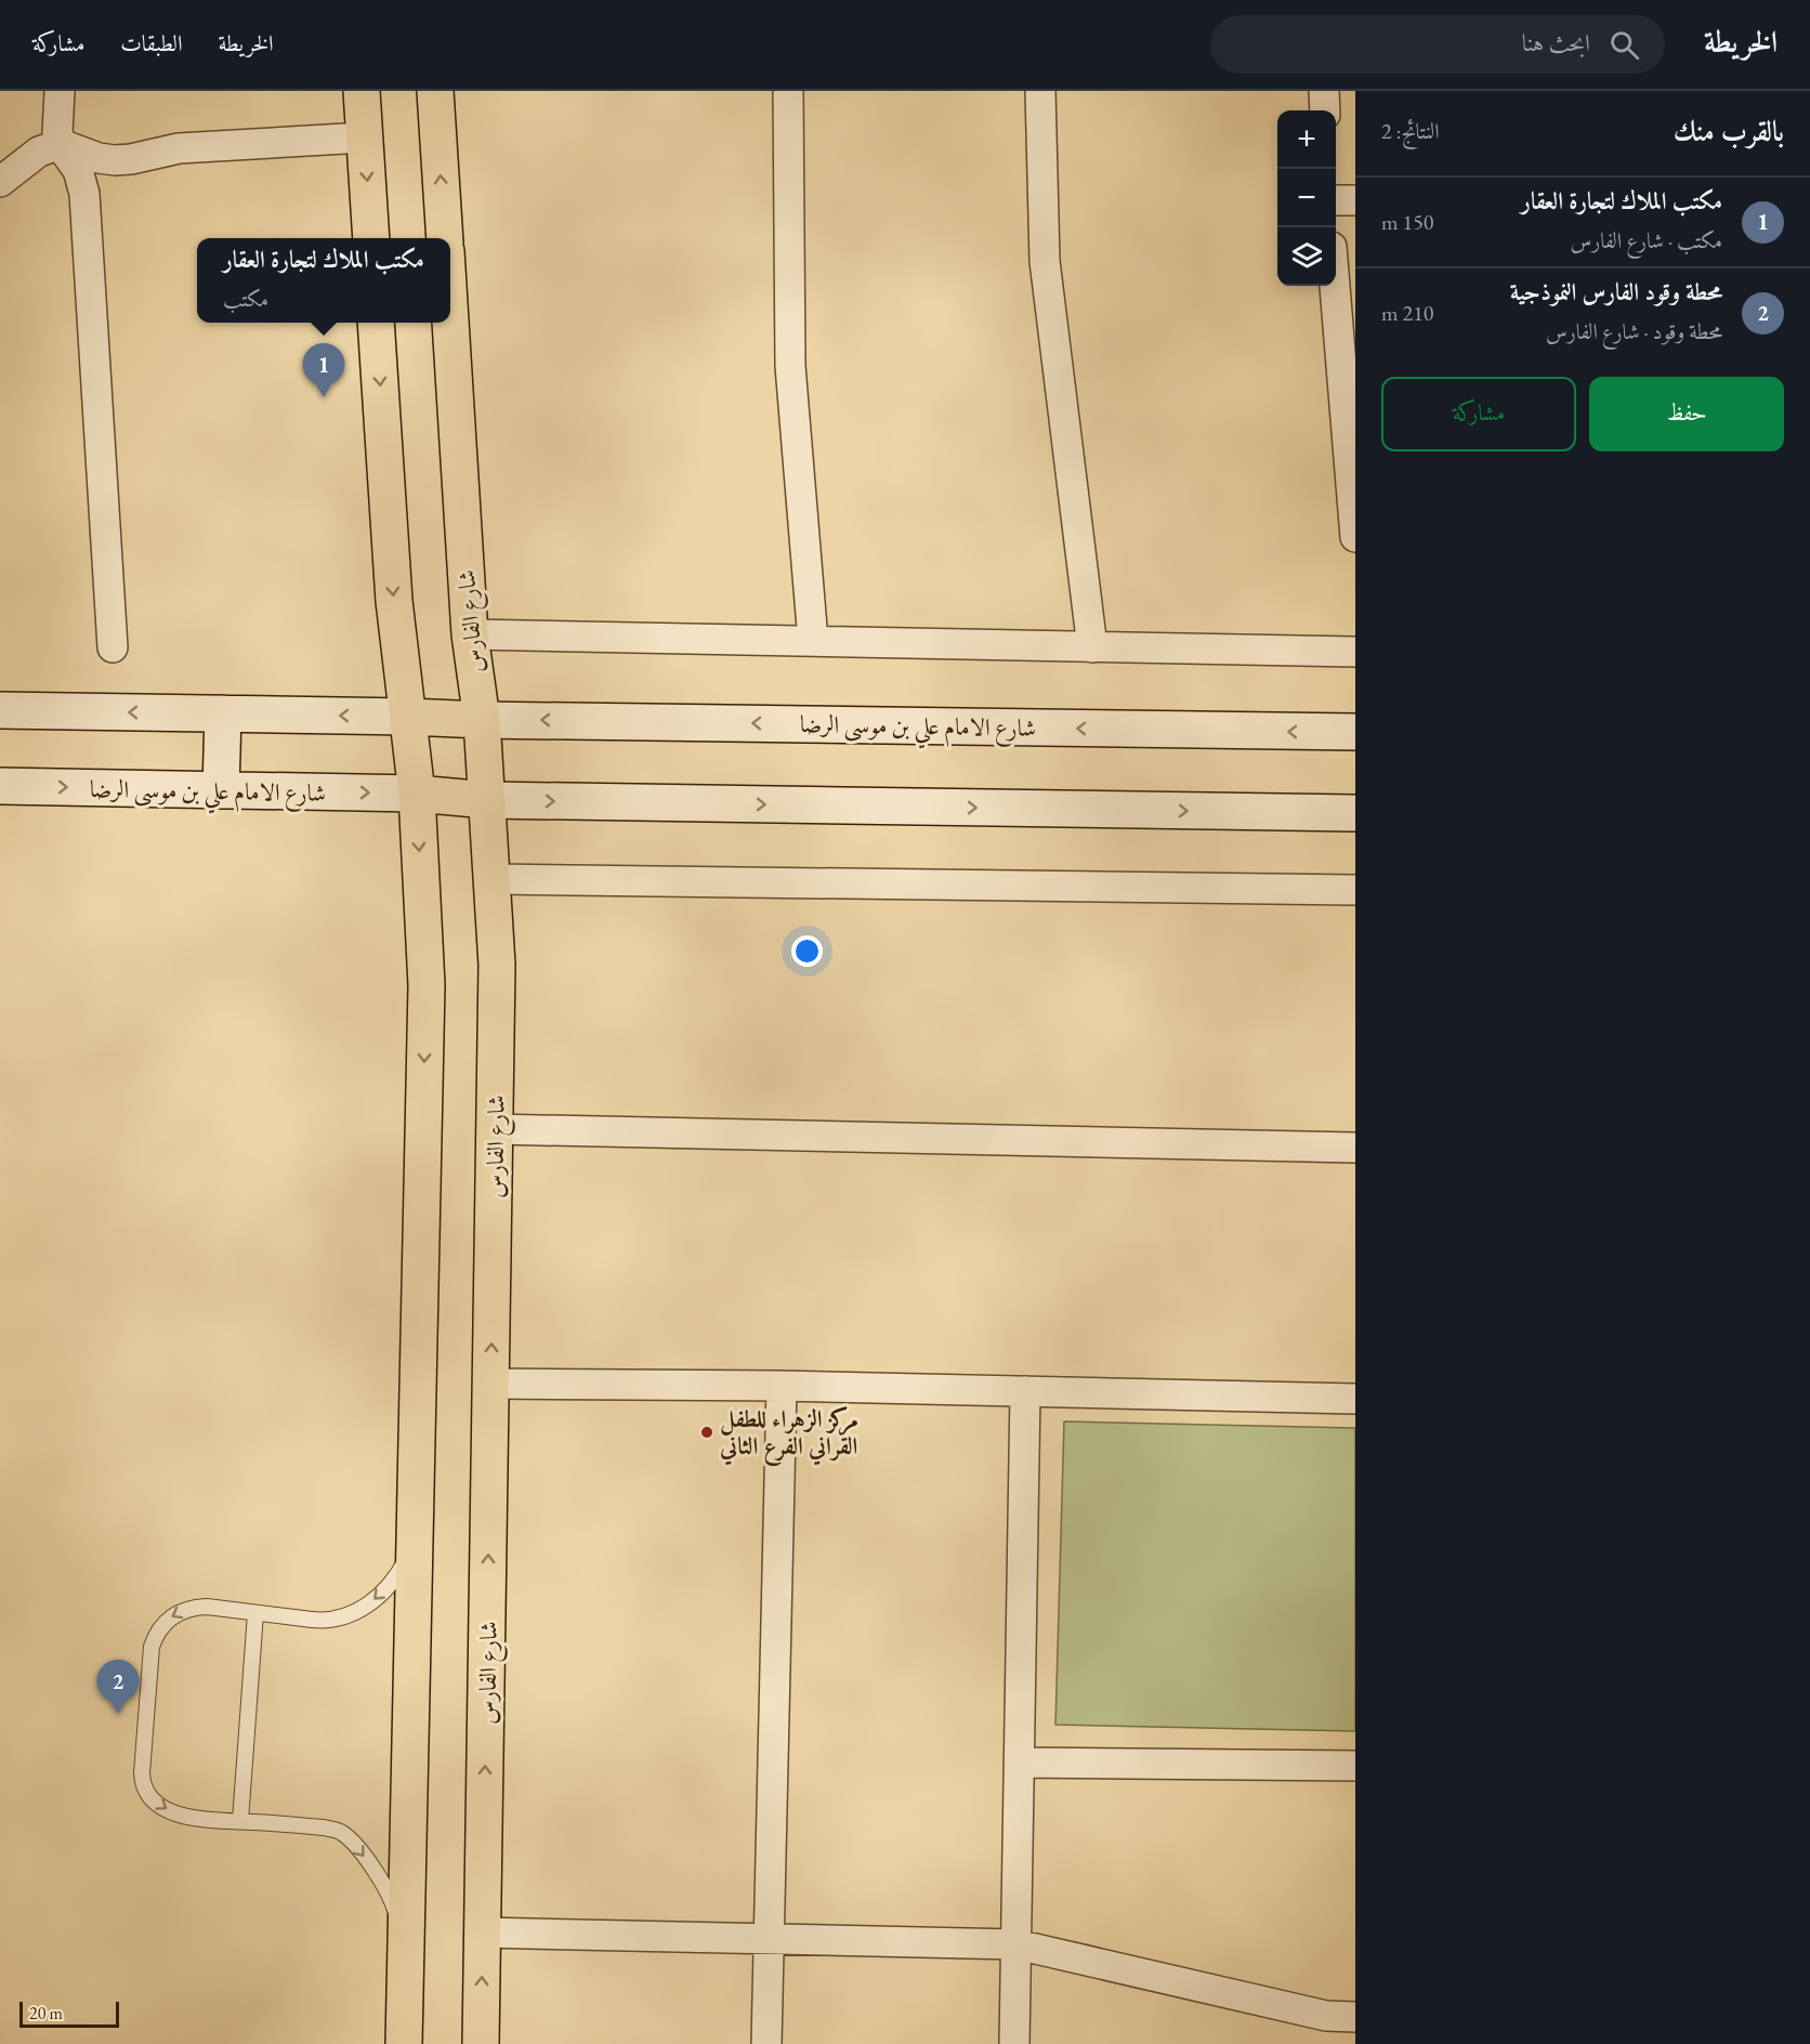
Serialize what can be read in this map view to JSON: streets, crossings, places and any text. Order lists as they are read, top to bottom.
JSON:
{
  "streets": {
    "main road": ["شارع الفارس", "شارع الامام علي بن موسى الرضا"]
  },
  "crossings": [
    ["شارع الفارس", "شارع الامام علي بن موسى الرضا"]
  ],
  "places": ["مركز الزهراء للطفل القراني الفرع الثاني"],
  "scale_bar": "20 m",
  "page": {
    "header": "الخريطة",
    "search": "ابحث هنا",
    "nav": ["الخريطة", "الطبقات", "مشاركة"],
    "heading": ["بالقرب منك", "النتائج: 2"],
    "map_buttons": ["+", "−"],
    "list": [
      {
        "mark": "1",
        "name": "مكتب الملاك لتجارة العقار",
        "note": "مكتب · شارع الفارس",
        "value": "150 m"
      },
      {
        "mark": "2",
        "name": "محطة وقود الفارس النموذجية",
        "note": "محطة وقود · شارع الفارس",
        "value": "210 m"
      }
    ],
    "popup": ["مكتب الملاك لتجارة العقار", "مكتب"],
    "pins": ["1", "2"],
    "buttons": ["حفظ", "مشاركة"],
    "scale": "20 m"
  }
}
